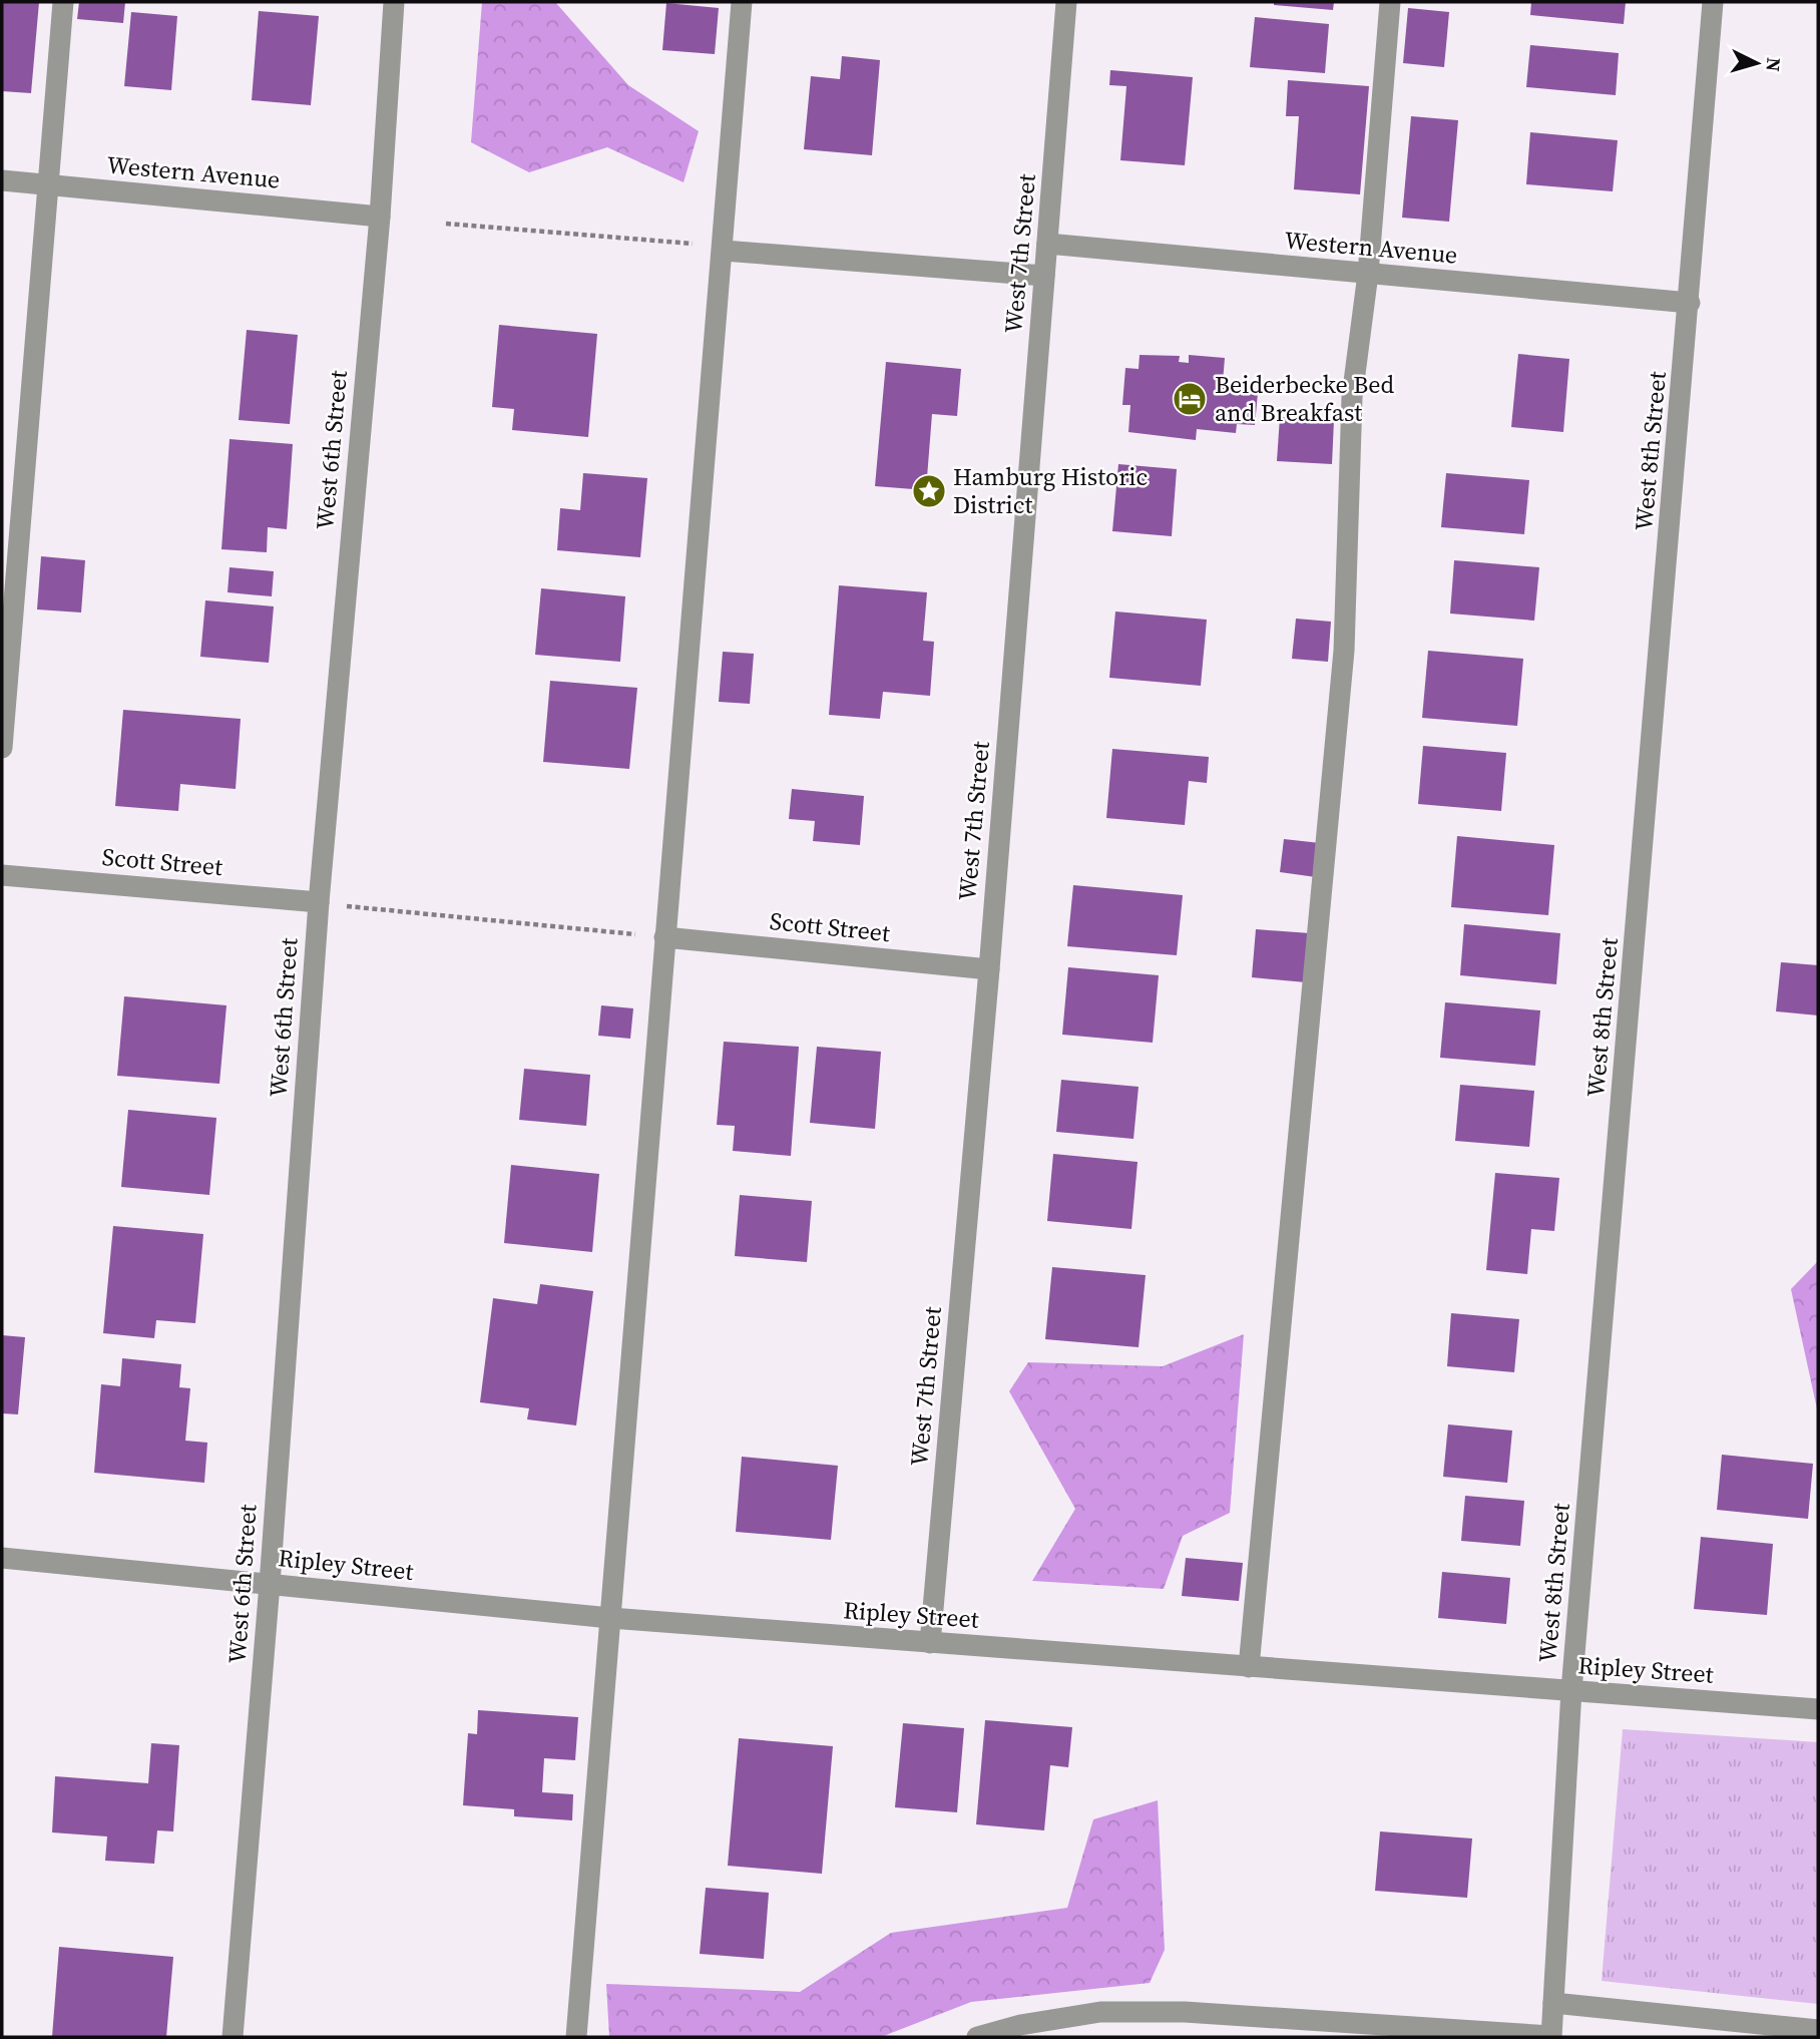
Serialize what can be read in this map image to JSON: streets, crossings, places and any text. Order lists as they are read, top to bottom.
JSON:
{
  "streets": {
    "street": [
      "Western Avenue",
      "West 7th Street",
      "West 6th Street",
      "West 8th Street",
      "Scott Street",
      "Ripley Street"
    ]
  },
  "crossings": [
    ["Western Avenue", "West 7th Street"],
    ["Western Avenue", "West 6th Street"],
    ["Western Avenue", "West 8th Street"],
    ["West 7th Street", "Scott Street"],
    ["West 7th Street", "Ripley Street"],
    ["West 6th Street", "Scott Street"],
    ["West 6th Street", "Ripley Street"],
    ["West 8th Street", "Ripley Street"]
  ],
  "places": {
    "hotel": ["Beiderbecke Bed and Breakfast"],
    "place": ["Hamburg Historic District"]
  },
  "north": "right"
}
